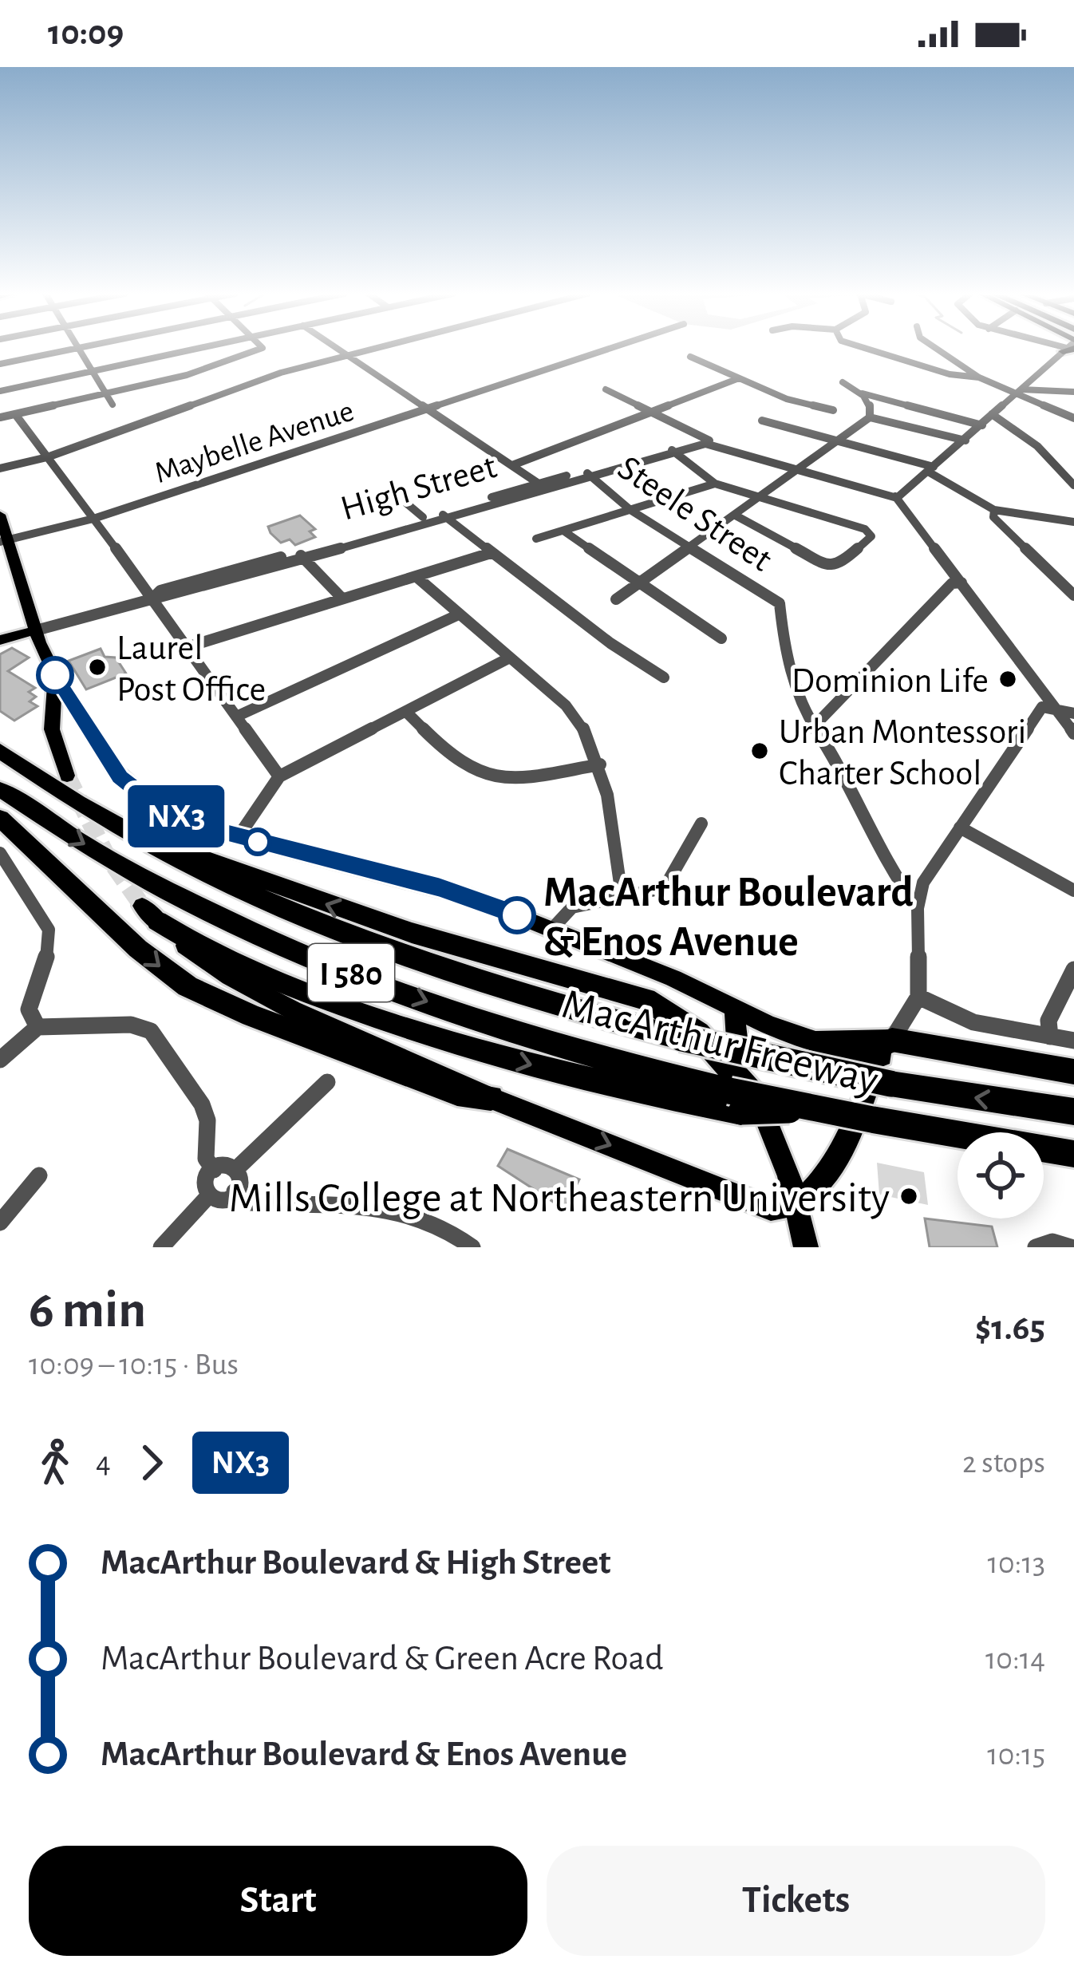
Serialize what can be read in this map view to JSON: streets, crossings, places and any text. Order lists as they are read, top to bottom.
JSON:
{
  "streets": {
    "highway": ["I 580", "MacArthur Freeway"],
    "main road": ["High Street"],
    "street": ["Maybelle Avenue", "Steele Street"]
  },
  "crossings": [
    ["High Street", "Steele Street"]
  ],
  "places": [
    "Laurel Post Office",
    "Dominion Life",
    "Urban Montessori Charter School",
    "MacArthur Boulevard & Enos Avenue",
    "Mills College at Northeastern University"
  ],
  "lines": ["bus line NX3"],
  "page": {
    "status": "10:09",
    "on_map": "NX3",
    "heading": ["6 min", "10:09 – 10:15 · Bus", "$1.65"],
    "legs": ["4", "NX3", "2 stops"],
    "list": [
      {
        "name": "MacArthur Boulevard & High Street",
        "value": "10:13"
      },
      {
        "name": "MacArthur Boulevard & Green Acre Road",
        "value": "10:14"
      },
      {
        "name": "MacArthur Boulevard & Enos Avenue",
        "value": "10:15"
      }
    ],
    "buttons": ["Start", "Tickets"]
  }
}
